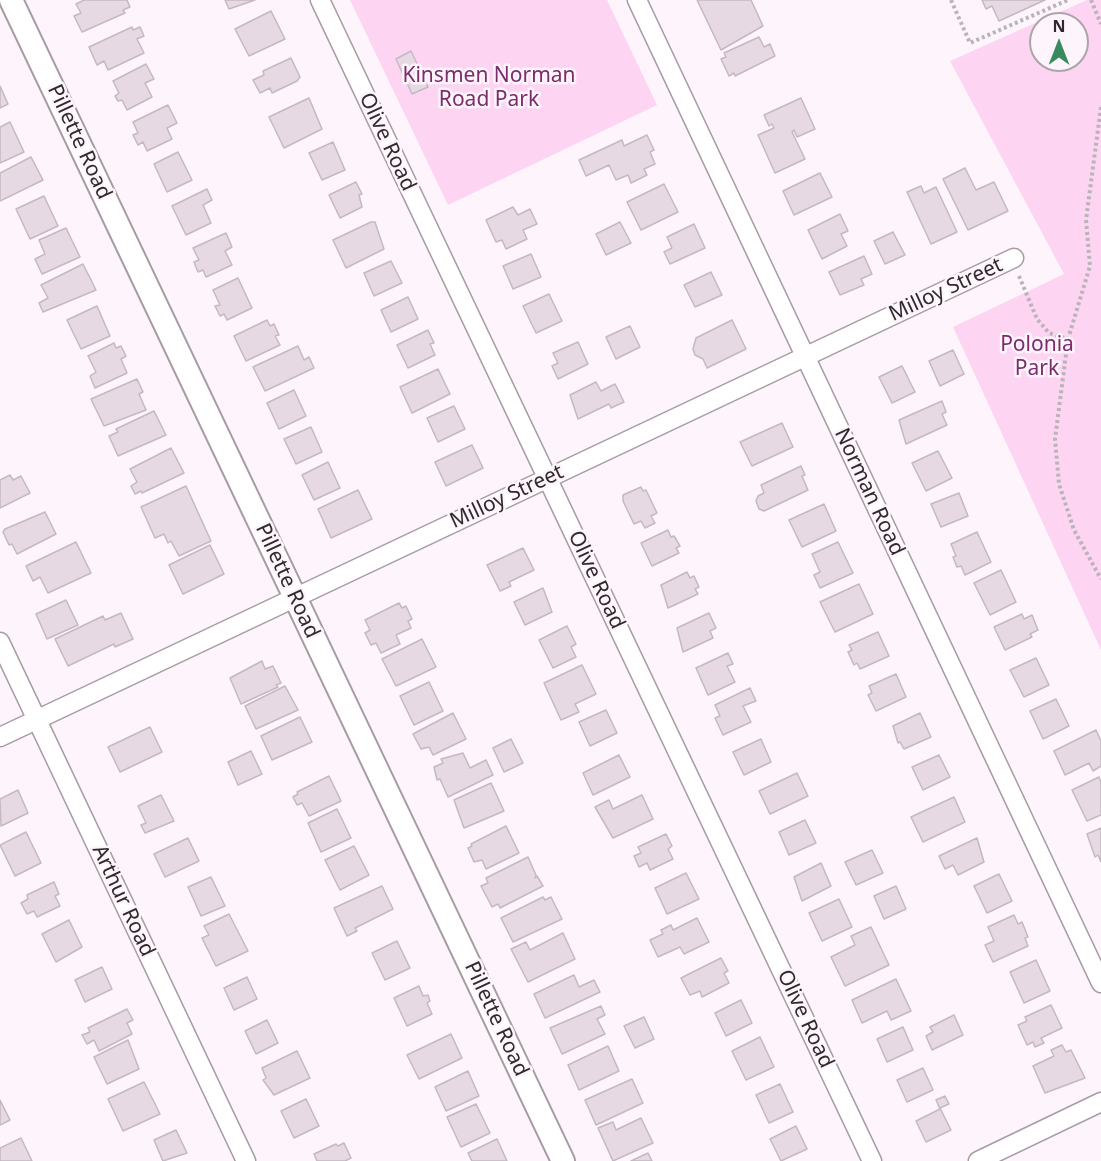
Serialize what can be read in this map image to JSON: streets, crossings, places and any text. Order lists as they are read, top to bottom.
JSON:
{
  "streets": {
    "street": [
      "Pillette Road",
      "Olive Road",
      "Milloy Street",
      "Norman Road",
      "Arthur Road"
    ]
  },
  "crossings": [
    ["Pillette Road", "Milloy Street"],
    ["Olive Road", "Milloy Street"],
    ["Milloy Street", "Norman Road"],
    ["Milloy Street", "Arthur Road"]
  ],
  "parks": ["Kinsmen Norman Road Park", "Polonia Park"],
  "north": "top"
}
